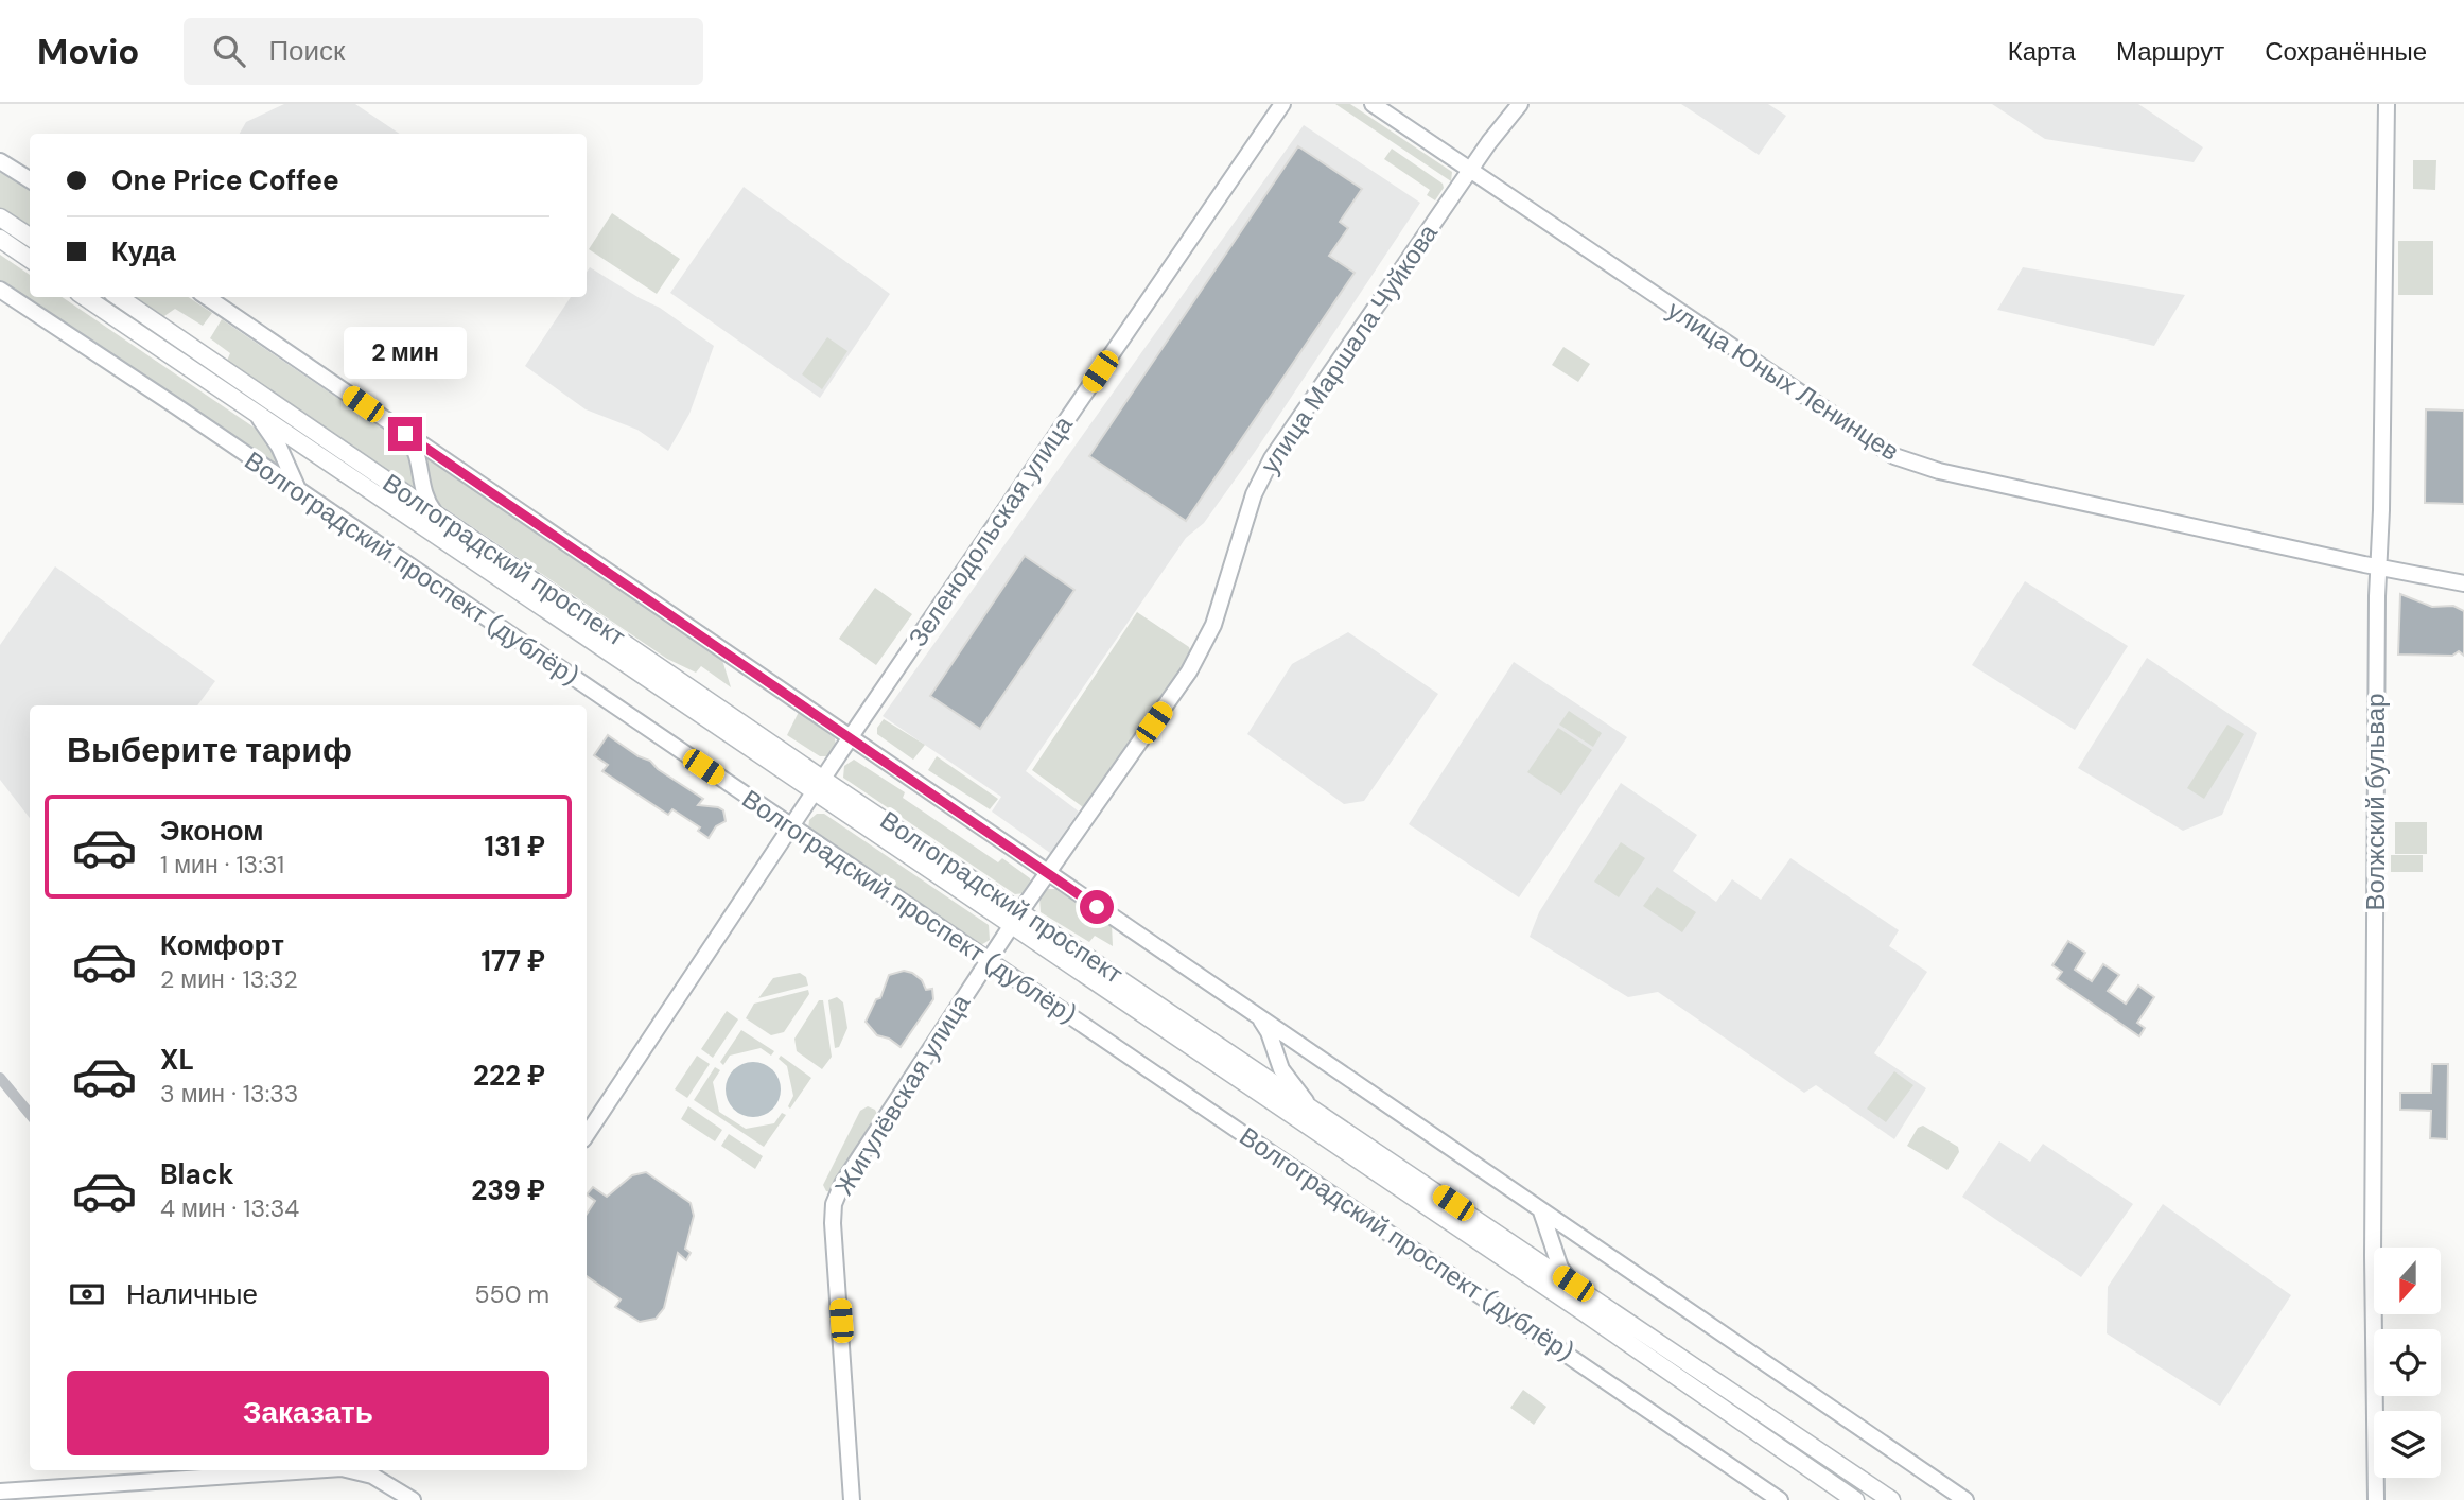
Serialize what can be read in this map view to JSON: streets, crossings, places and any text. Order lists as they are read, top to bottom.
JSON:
{
  "streets": {
    "main road": ["Волгоградский проспект"],
    "street": [
      "улица Маршала Чуйкова",
      "улица Юных Ленинцев",
      "Зеленодольская улица",
      "Волгоградский проспект (дублёр)",
      "Волжский бульвар",
      "Жигулёвская улица"
    ]
  },
  "crossings": [
    ["улица Маршала Чуйкова", "улица Юных Ленинцев"],
    ["улица Маршала Чуйкова", "Волгоградский проспект"],
    ["улица Маршала Чуйкова", "Жигулёвская улица"],
    ["улица Юных Ленинцев", "Волжский бульвар"],
    ["Зеленодольская улица", "Волгоградский проспект"],
    ["Зеленодольская улица", "Волгоградский проспект (дублёр)"],
    ["Волгоградский проспект", "Жигулёвская улица"],
    ["Волгоградский проспект (дублёр)", "Жигулёвская улица"]
  ],
  "north": "bottom",
  "page": {
    "header": "Movio",
    "search": "Поиск",
    "nav": ["Карта", "Маршрут", "Сохранённые"],
    "banner": ["One Price Coffee", "Куда"],
    "bubble": "2 мин",
    "heading": "Выберите тариф",
    "list": [
      {
        "name": "Эконом",
        "note": "1 мин · 13:31",
        "value": "131 ₽"
      },
      {
        "name": "Комфорт",
        "note": "2 мин · 13:32",
        "value": "177 ₽"
      },
      {
        "name": "XL",
        "note": "3 мин · 13:33",
        "value": "222 ₽"
      },
      {
        "name": "Black",
        "note": "4 мин · 13:34",
        "value": "239 ₽"
      }
    ],
    "pay": ["Наличные", "550 m"],
    "buttons": "Заказать"
  }
}
